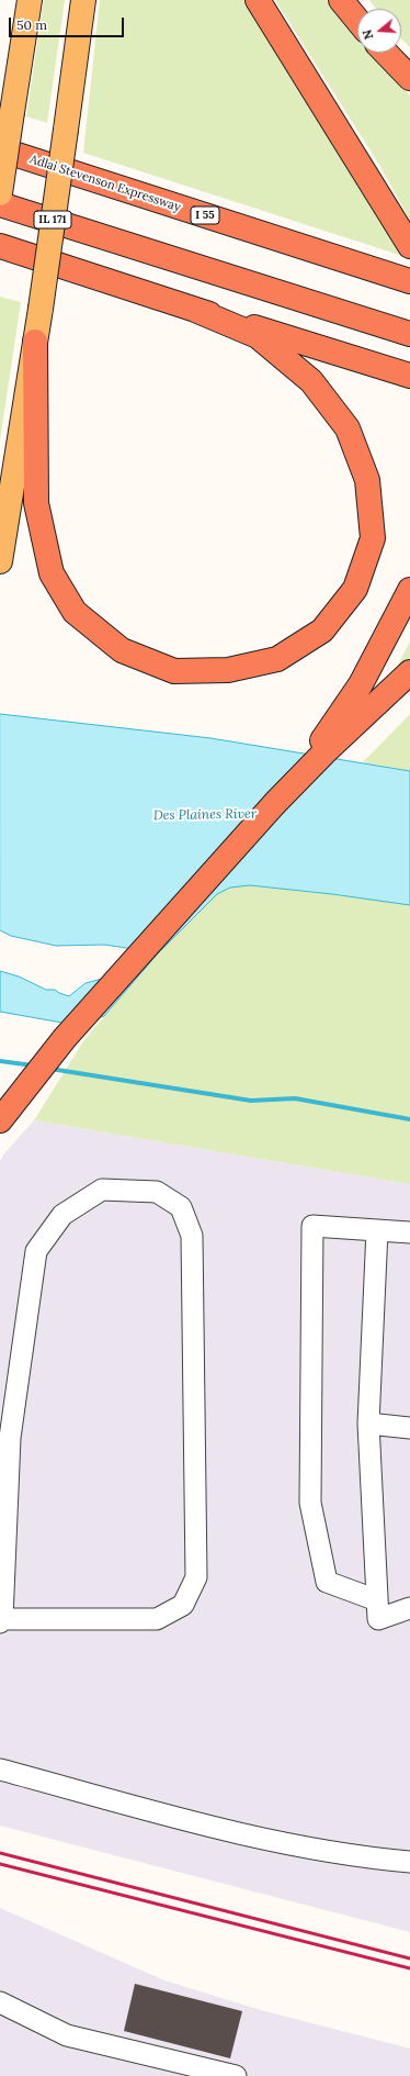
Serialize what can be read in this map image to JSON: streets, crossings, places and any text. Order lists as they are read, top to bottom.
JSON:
{
  "streets": {
    "highway": ["Adlai Stevenson Expressway", "I 55"],
    "main road": ["IL 171"]
  },
  "water": ["Des Plaines River"],
  "scale_bar": "50 m",
  "north": "left"
}
